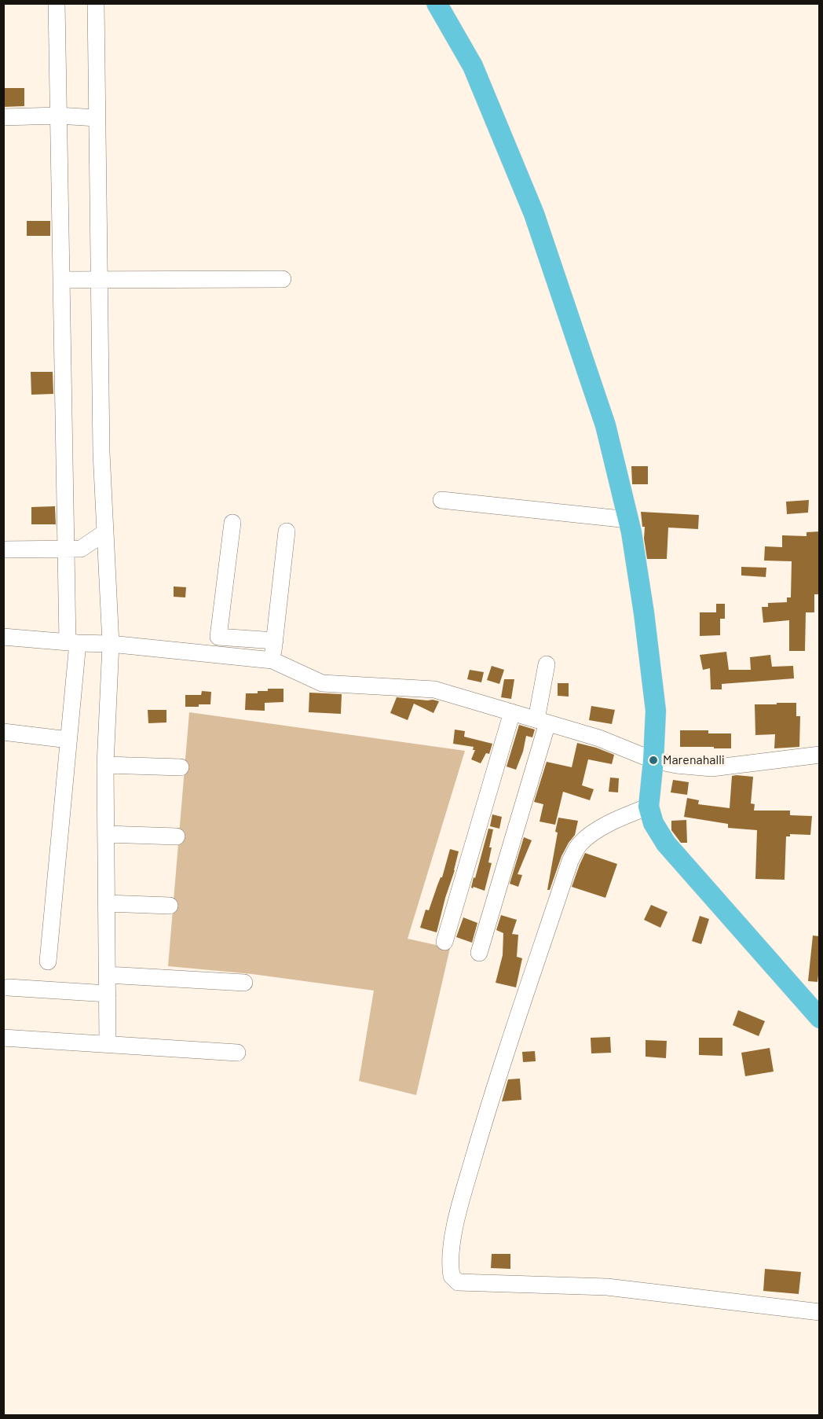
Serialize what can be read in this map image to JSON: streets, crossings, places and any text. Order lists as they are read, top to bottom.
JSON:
{
  "places": ["Marenahalli"]
}
